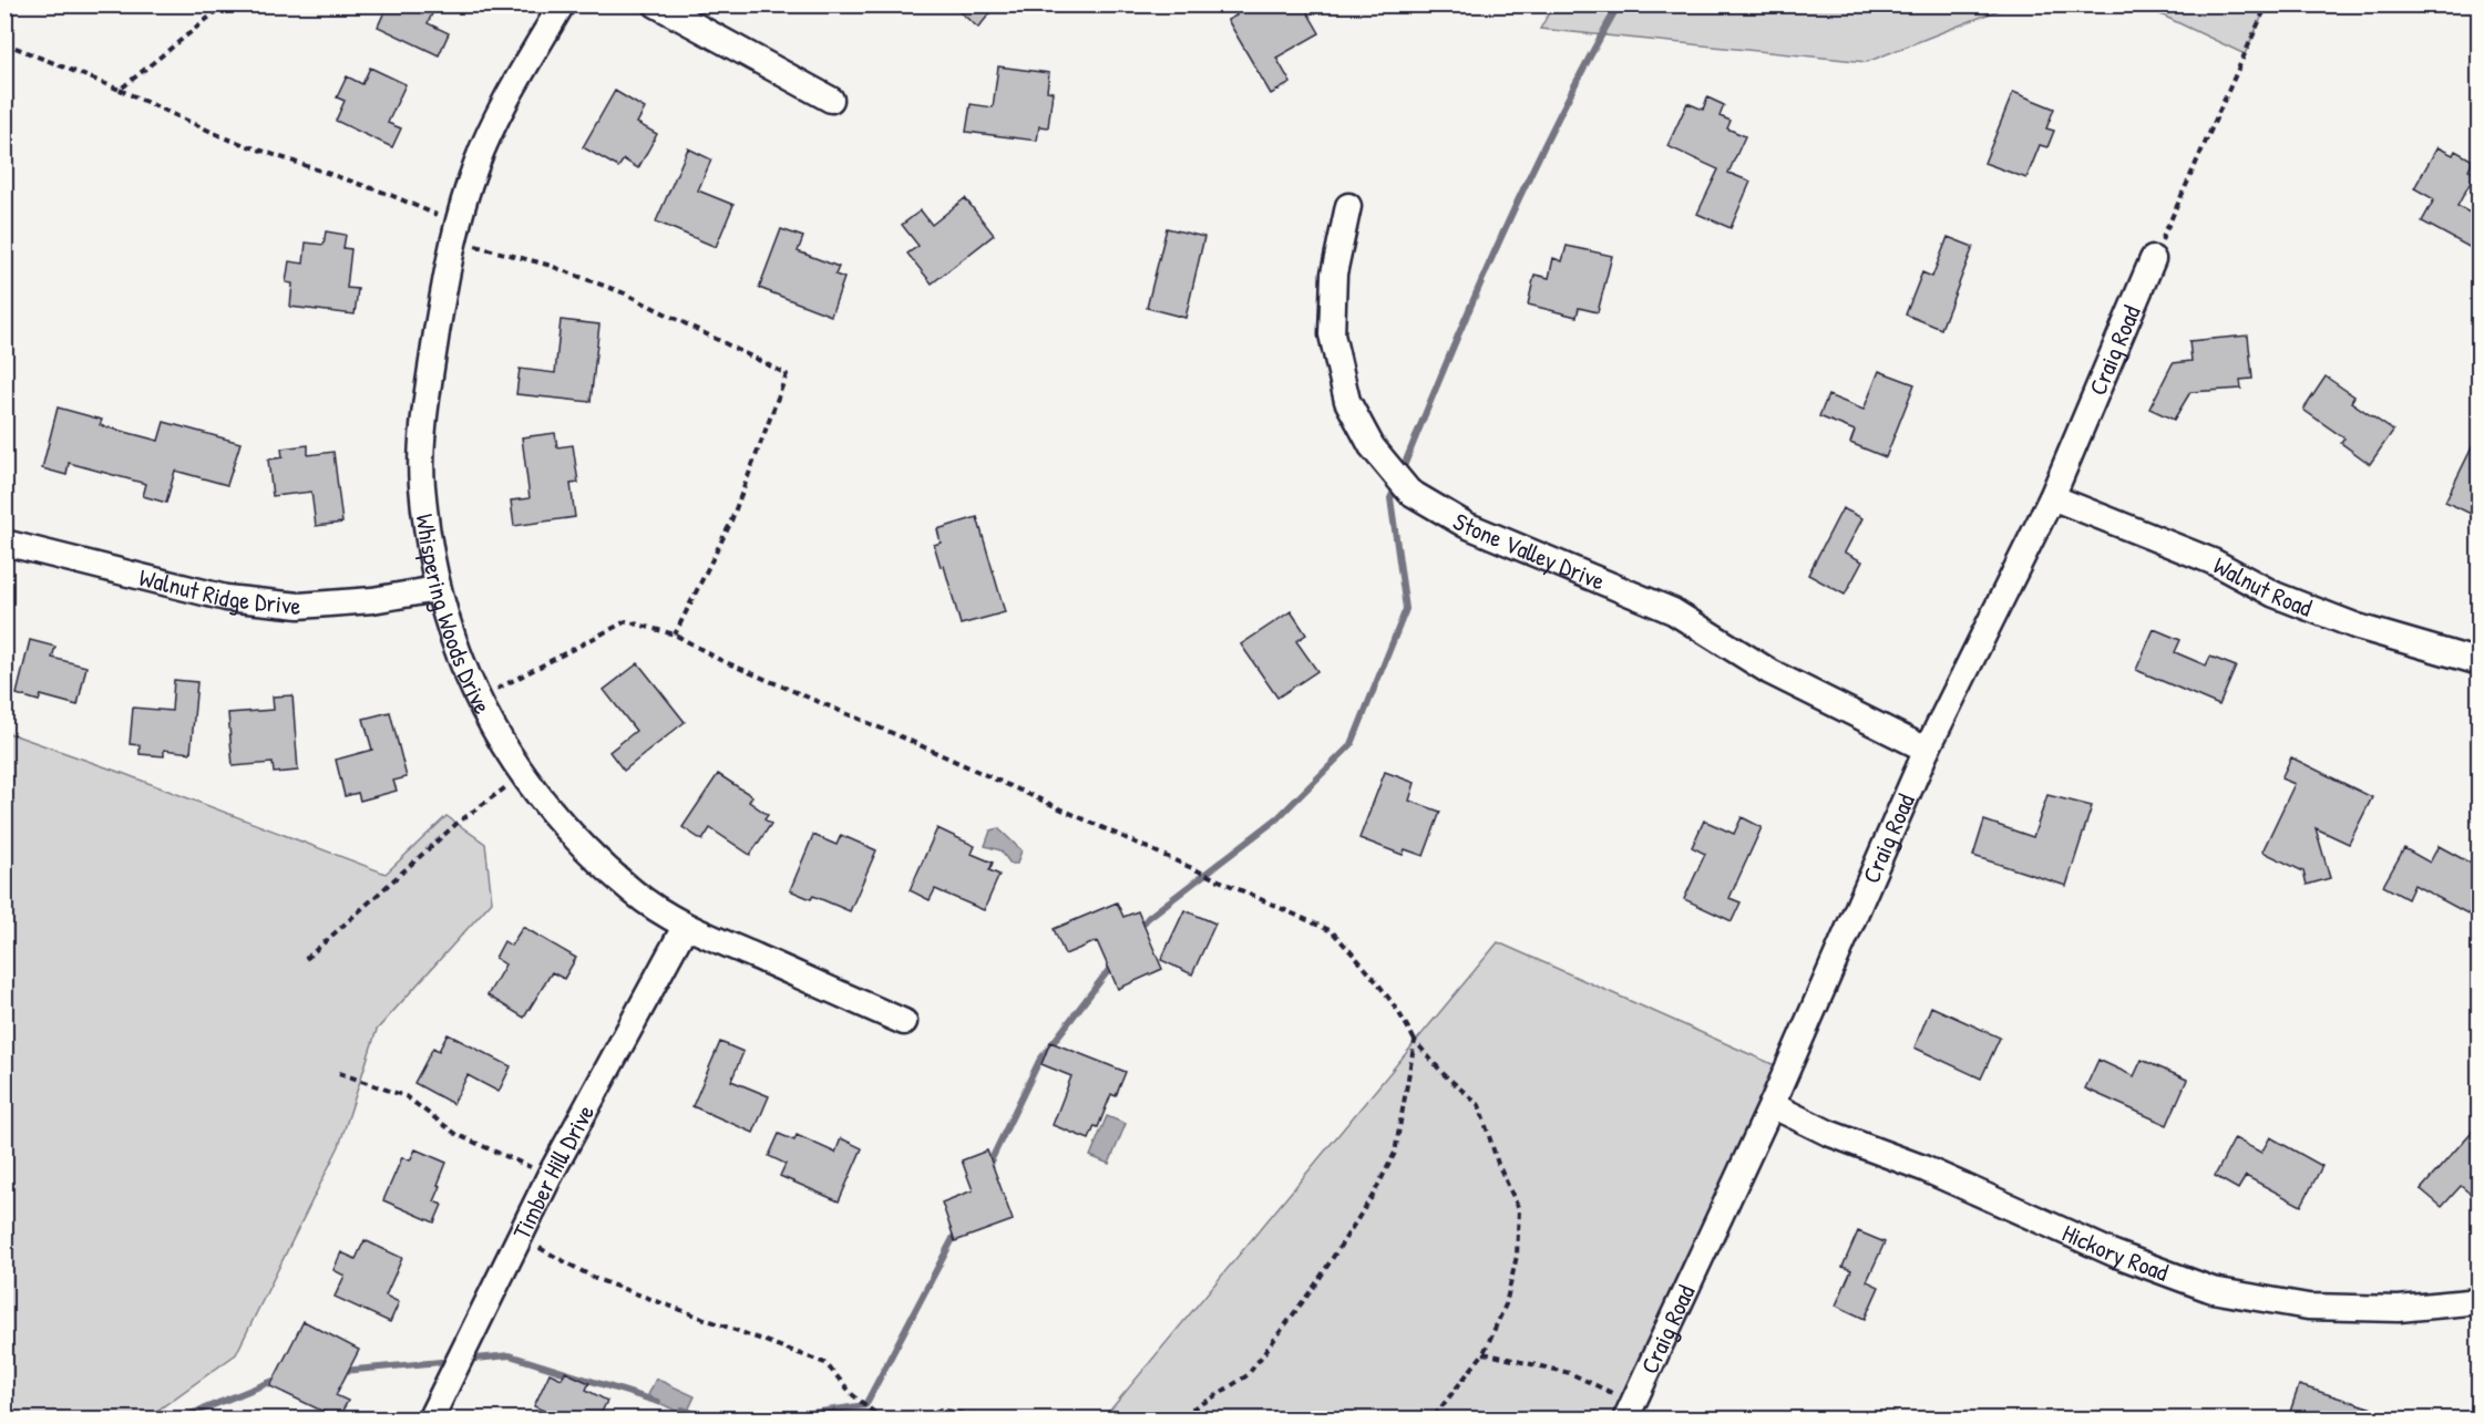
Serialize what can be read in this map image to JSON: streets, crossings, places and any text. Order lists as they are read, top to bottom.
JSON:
{
  "streets": {
    "street": [
      "Craig Road",
      "Stone Valley Drive",
      "Walnut Road",
      "Walnut Ridge Drive",
      "Whispering Woods Drive",
      "Timber Hill Drive",
      "Hickory Road"
    ]
  },
  "crossings": [
    ["Craig Road", "Stone Valley Drive"],
    ["Craig Road", "Walnut Road"],
    ["Craig Road", "Hickory Road"],
    ["Walnut Ridge Drive", "Whispering Woods Drive"],
    ["Whispering Woods Drive", "Timber Hill Drive"]
  ]
}
